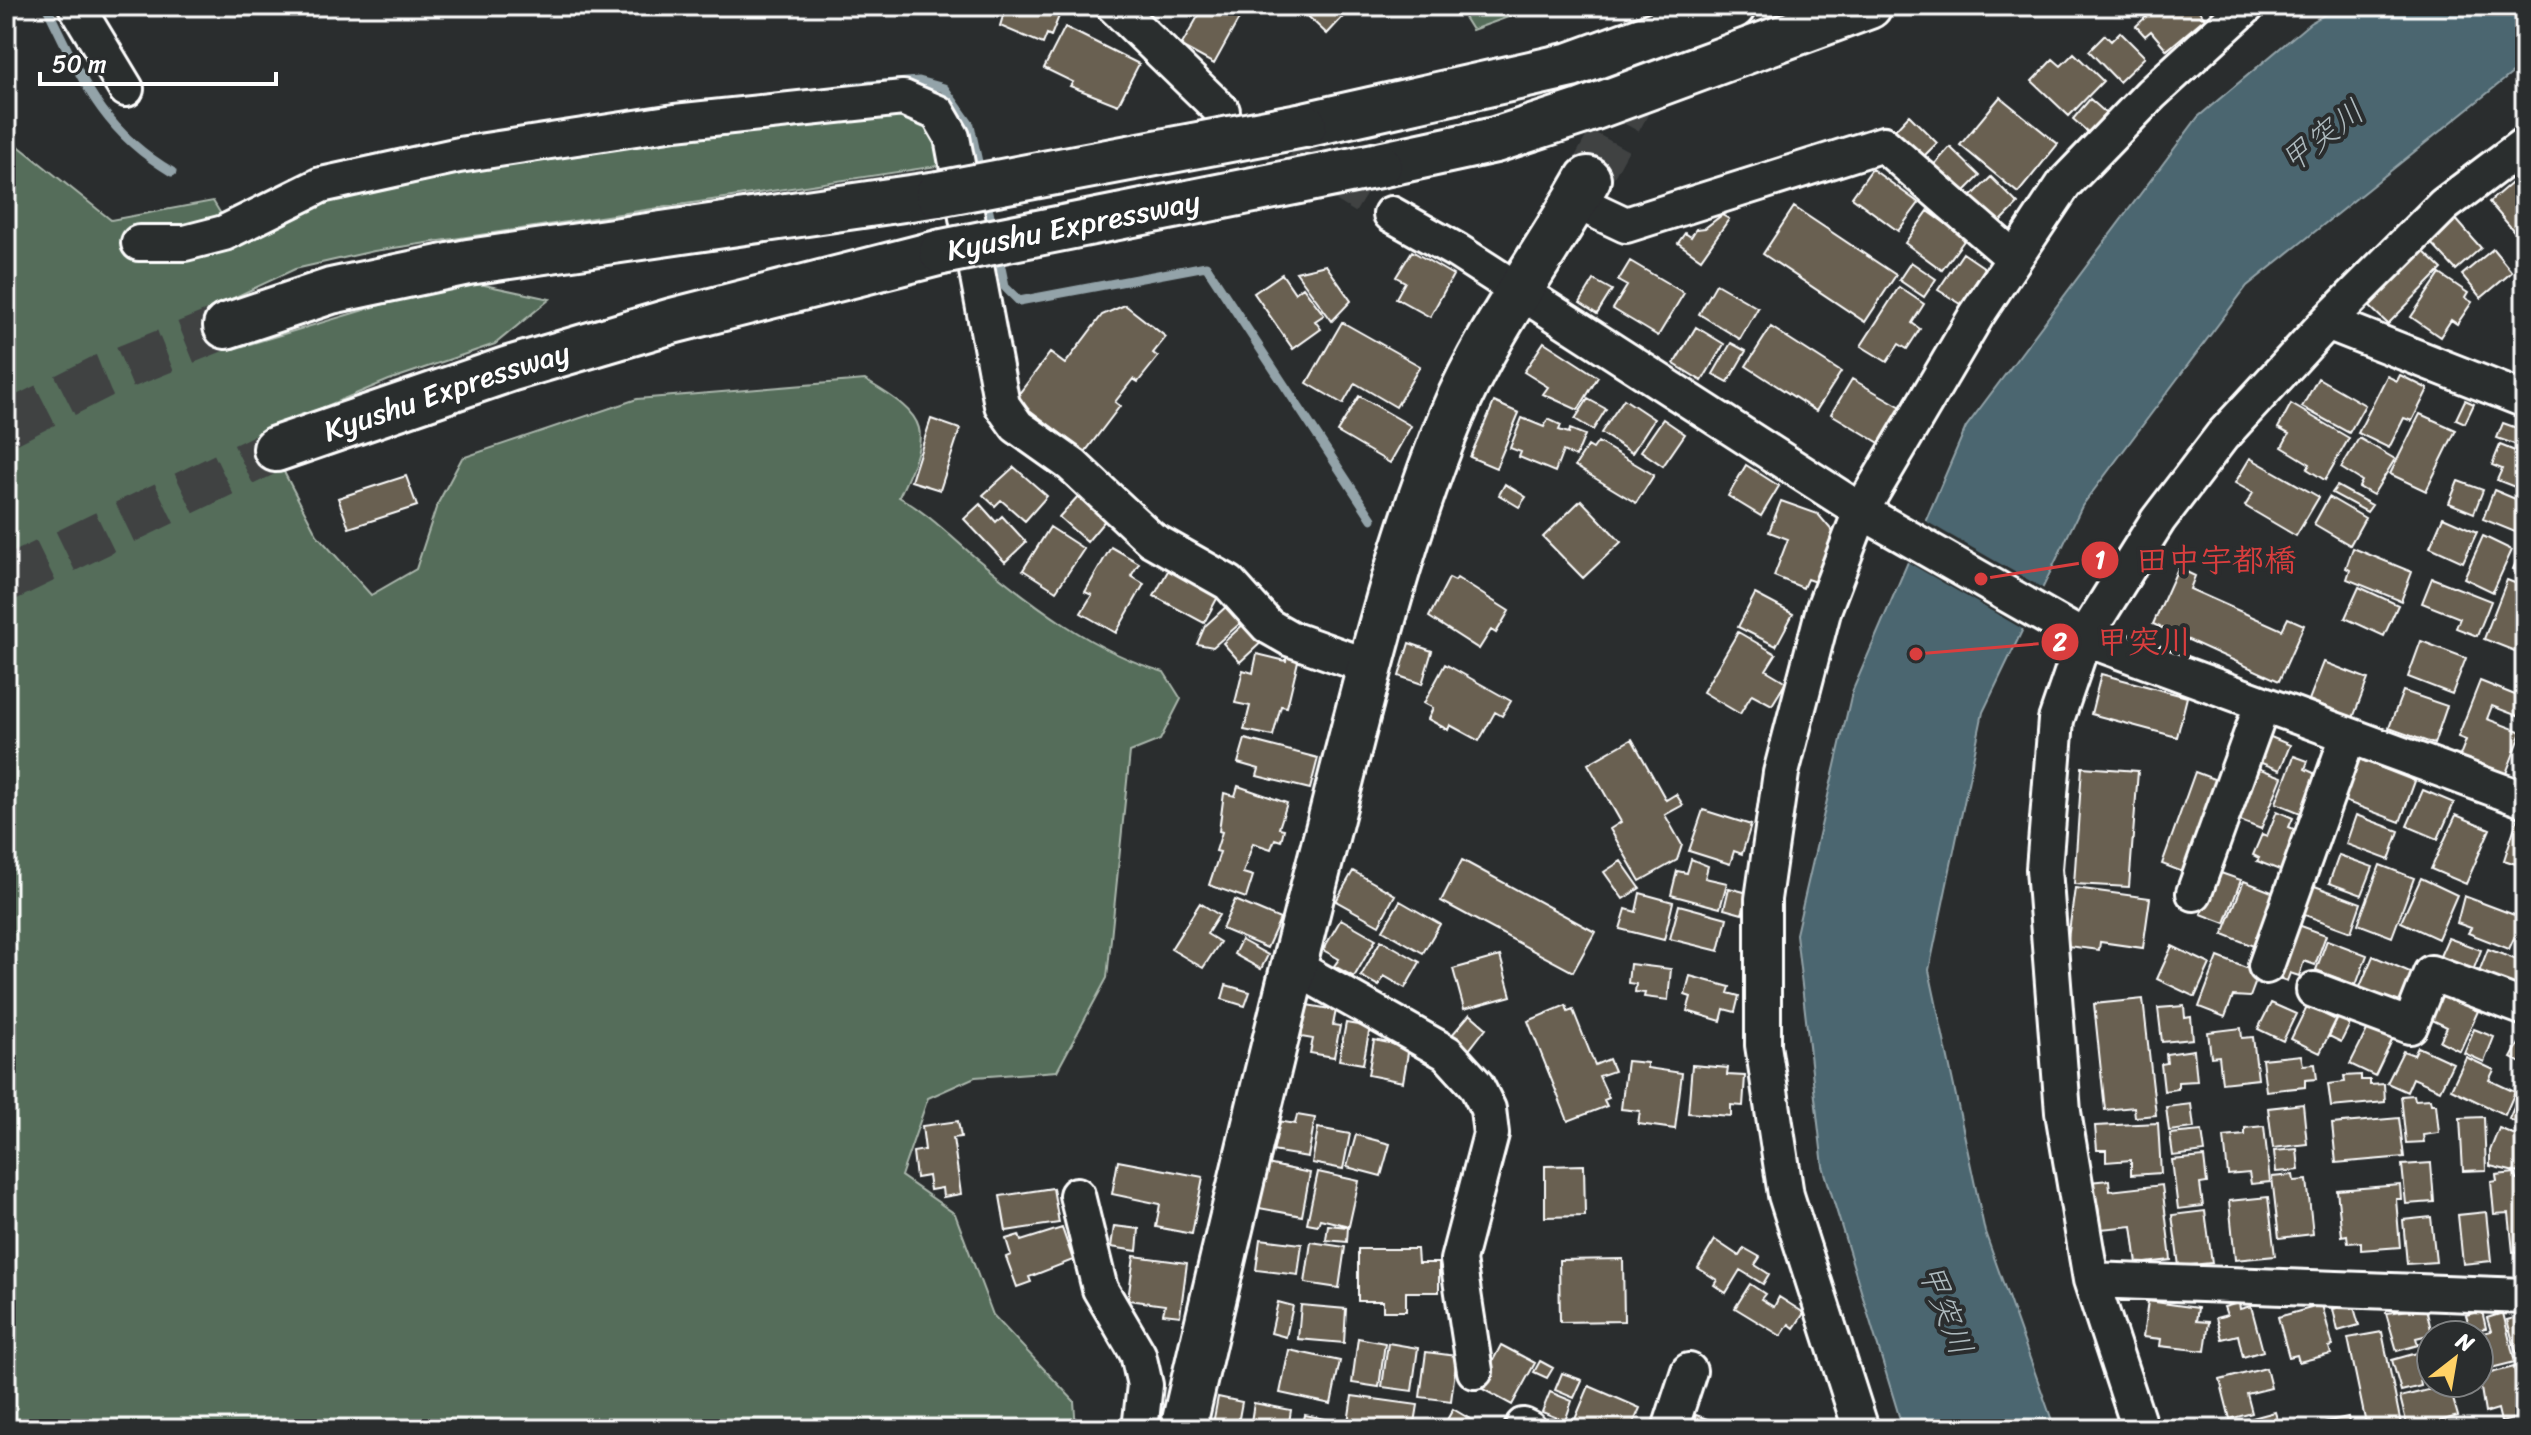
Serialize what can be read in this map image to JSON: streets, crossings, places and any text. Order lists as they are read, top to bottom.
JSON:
{
  "streets": {
    "main road": ["Kyushu Expressway"]
  },
  "water": ["甲突川"],
  "places": ["田中宇都橋", "甲突川"],
  "scale_bar": "50 m",
  "north": "top right"
}
